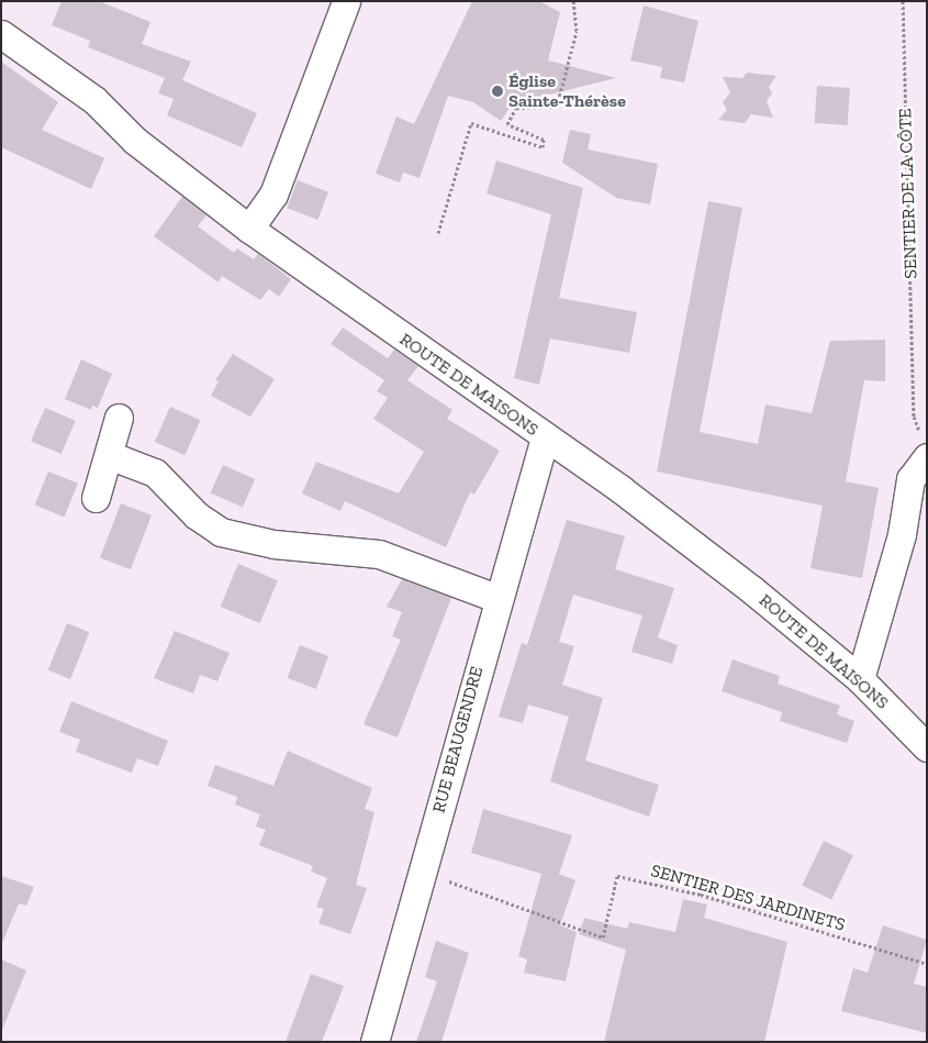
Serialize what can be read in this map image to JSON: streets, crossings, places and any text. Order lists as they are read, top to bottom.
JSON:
{
  "streets": {
    "street": ["ROUTE DE MAISONS", "RUE BEAUGENDRE"],
    "path": ["SENTIER DE LA CÔTE", "SENTIER DES JARDINETS"]
  },
  "crossings": [
    ["ROUTE DE MAISONS", "RUE BEAUGENDRE"],
    ["RUE BEAUGENDRE", "SENTIER DES JARDINETS"]
  ],
  "places": ["Église Sainte-Thérèse"]
}
